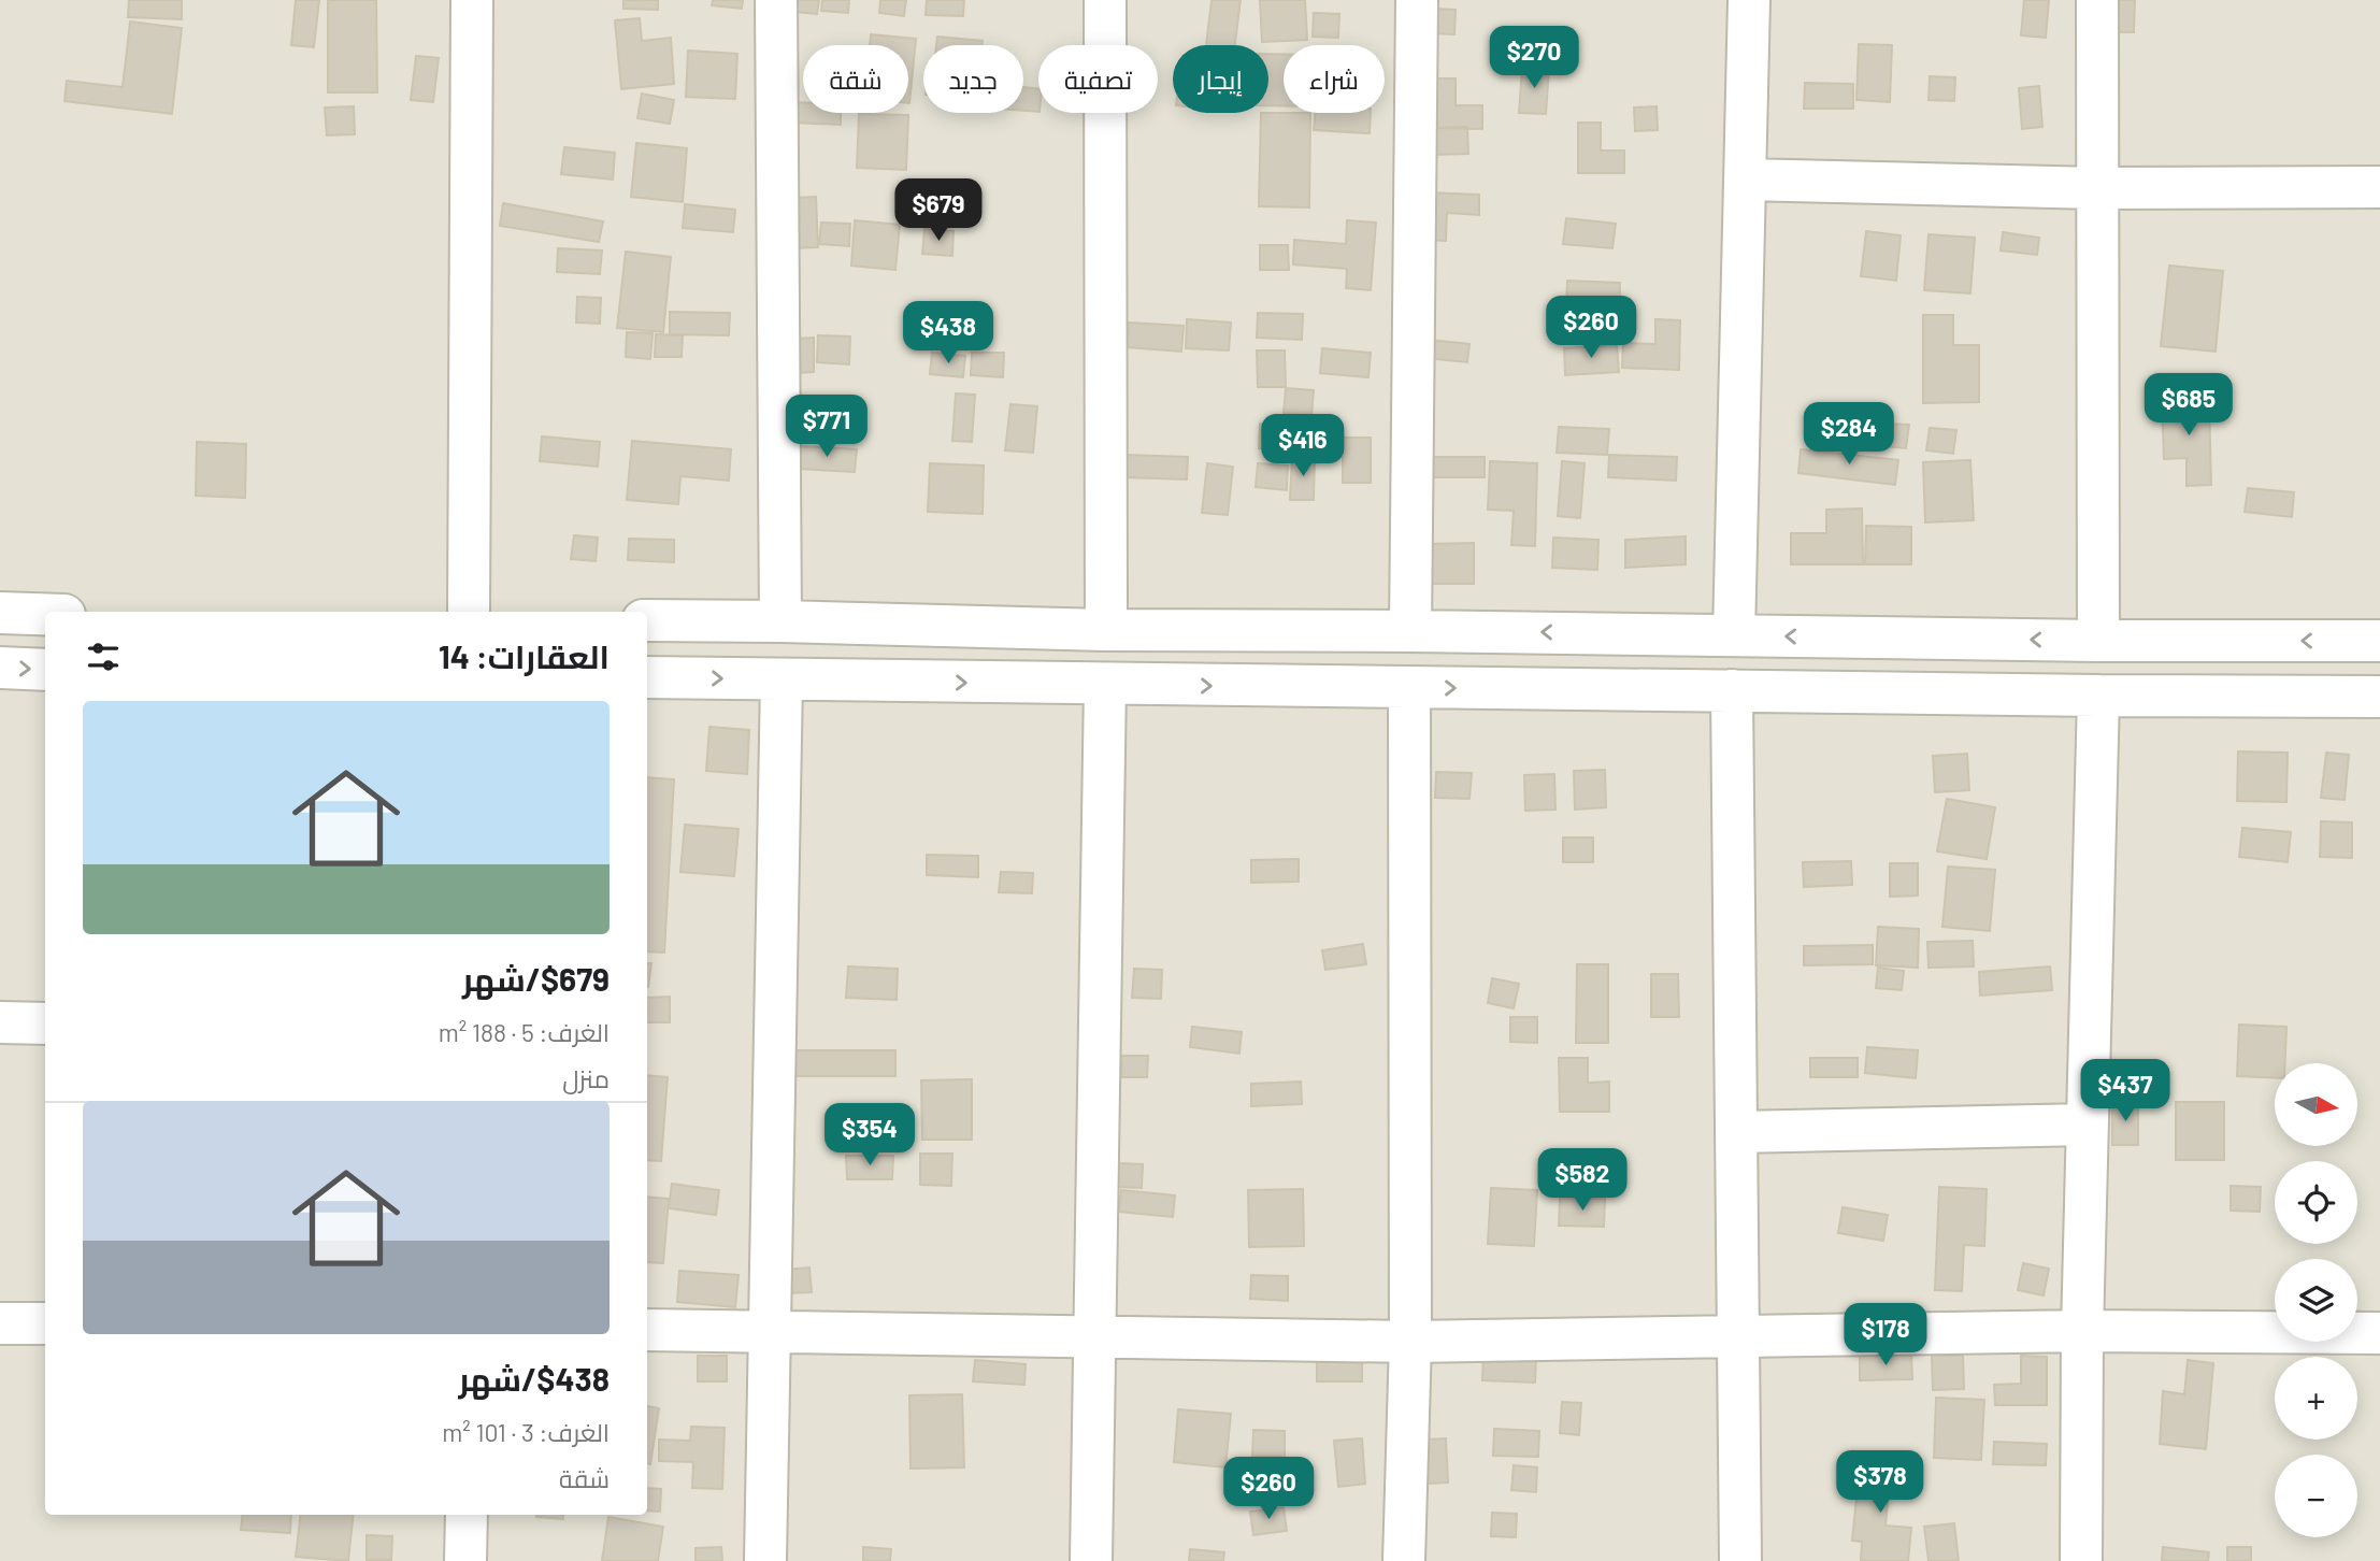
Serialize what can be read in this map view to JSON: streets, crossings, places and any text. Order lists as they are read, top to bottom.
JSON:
{
  "north": "right",
  "page": {
    "price": [
      "$270",
      "$679",
      "$260",
      "$438",
      "$685",
      "$771",
      "$284",
      "$416",
      "$437",
      "$354",
      "$582",
      "$178",
      "$378",
      "$260"
    ],
    "chip": [
      "شراء",
      "إيجار",
      "تصفية",
      "جديد",
      "شقة"
    ],
    "heading": "العقارات: 14",
    "list": [
      {
        "name": "$679/شهر",
        "note": "الغرف: 5 · 188 m² · منزل"
      },
      {
        "name": "$438/شهر",
        "note": "الغرف: 3 · 101 m² · شقة"
      }
    ],
    "map_buttons": ["+", "−"]
  }
}
